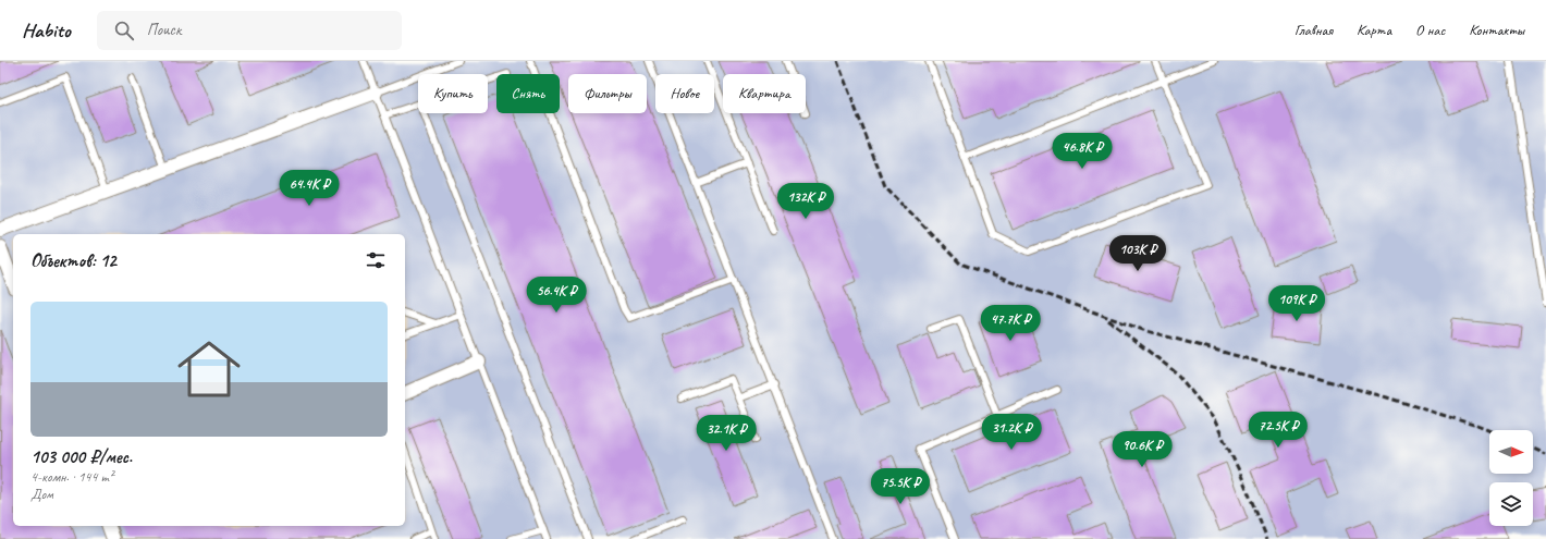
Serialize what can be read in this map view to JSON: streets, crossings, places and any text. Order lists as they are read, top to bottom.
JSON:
{
  "north": "right",
  "page": {
    "header": "Habito",
    "search": "Поиск",
    "nav": [
      "Главная",
      "Карта",
      "О нас",
      "Контакты"
    ],
    "chip": [
      "Купить",
      "Снять",
      "Фильтры",
      "Новое",
      "Квартира"
    ],
    "price": [
      "46.8K ₽",
      "64.4K ₽",
      "132K ₽",
      "103K ₽",
      "56.4K ₽",
      "109K ₽",
      "47.7K ₽",
      "72.5K ₽",
      "31.2K ₽",
      "32.1K ₽",
      "90.6K ₽",
      "75.5K ₽"
    ],
    "heading": "Объектов: 12",
    "list": [
      {
        "name": "103 000 ₽/мес.",
        "note": "4-комн. · 144 m² · Дом"
      }
    ]
  }
}
